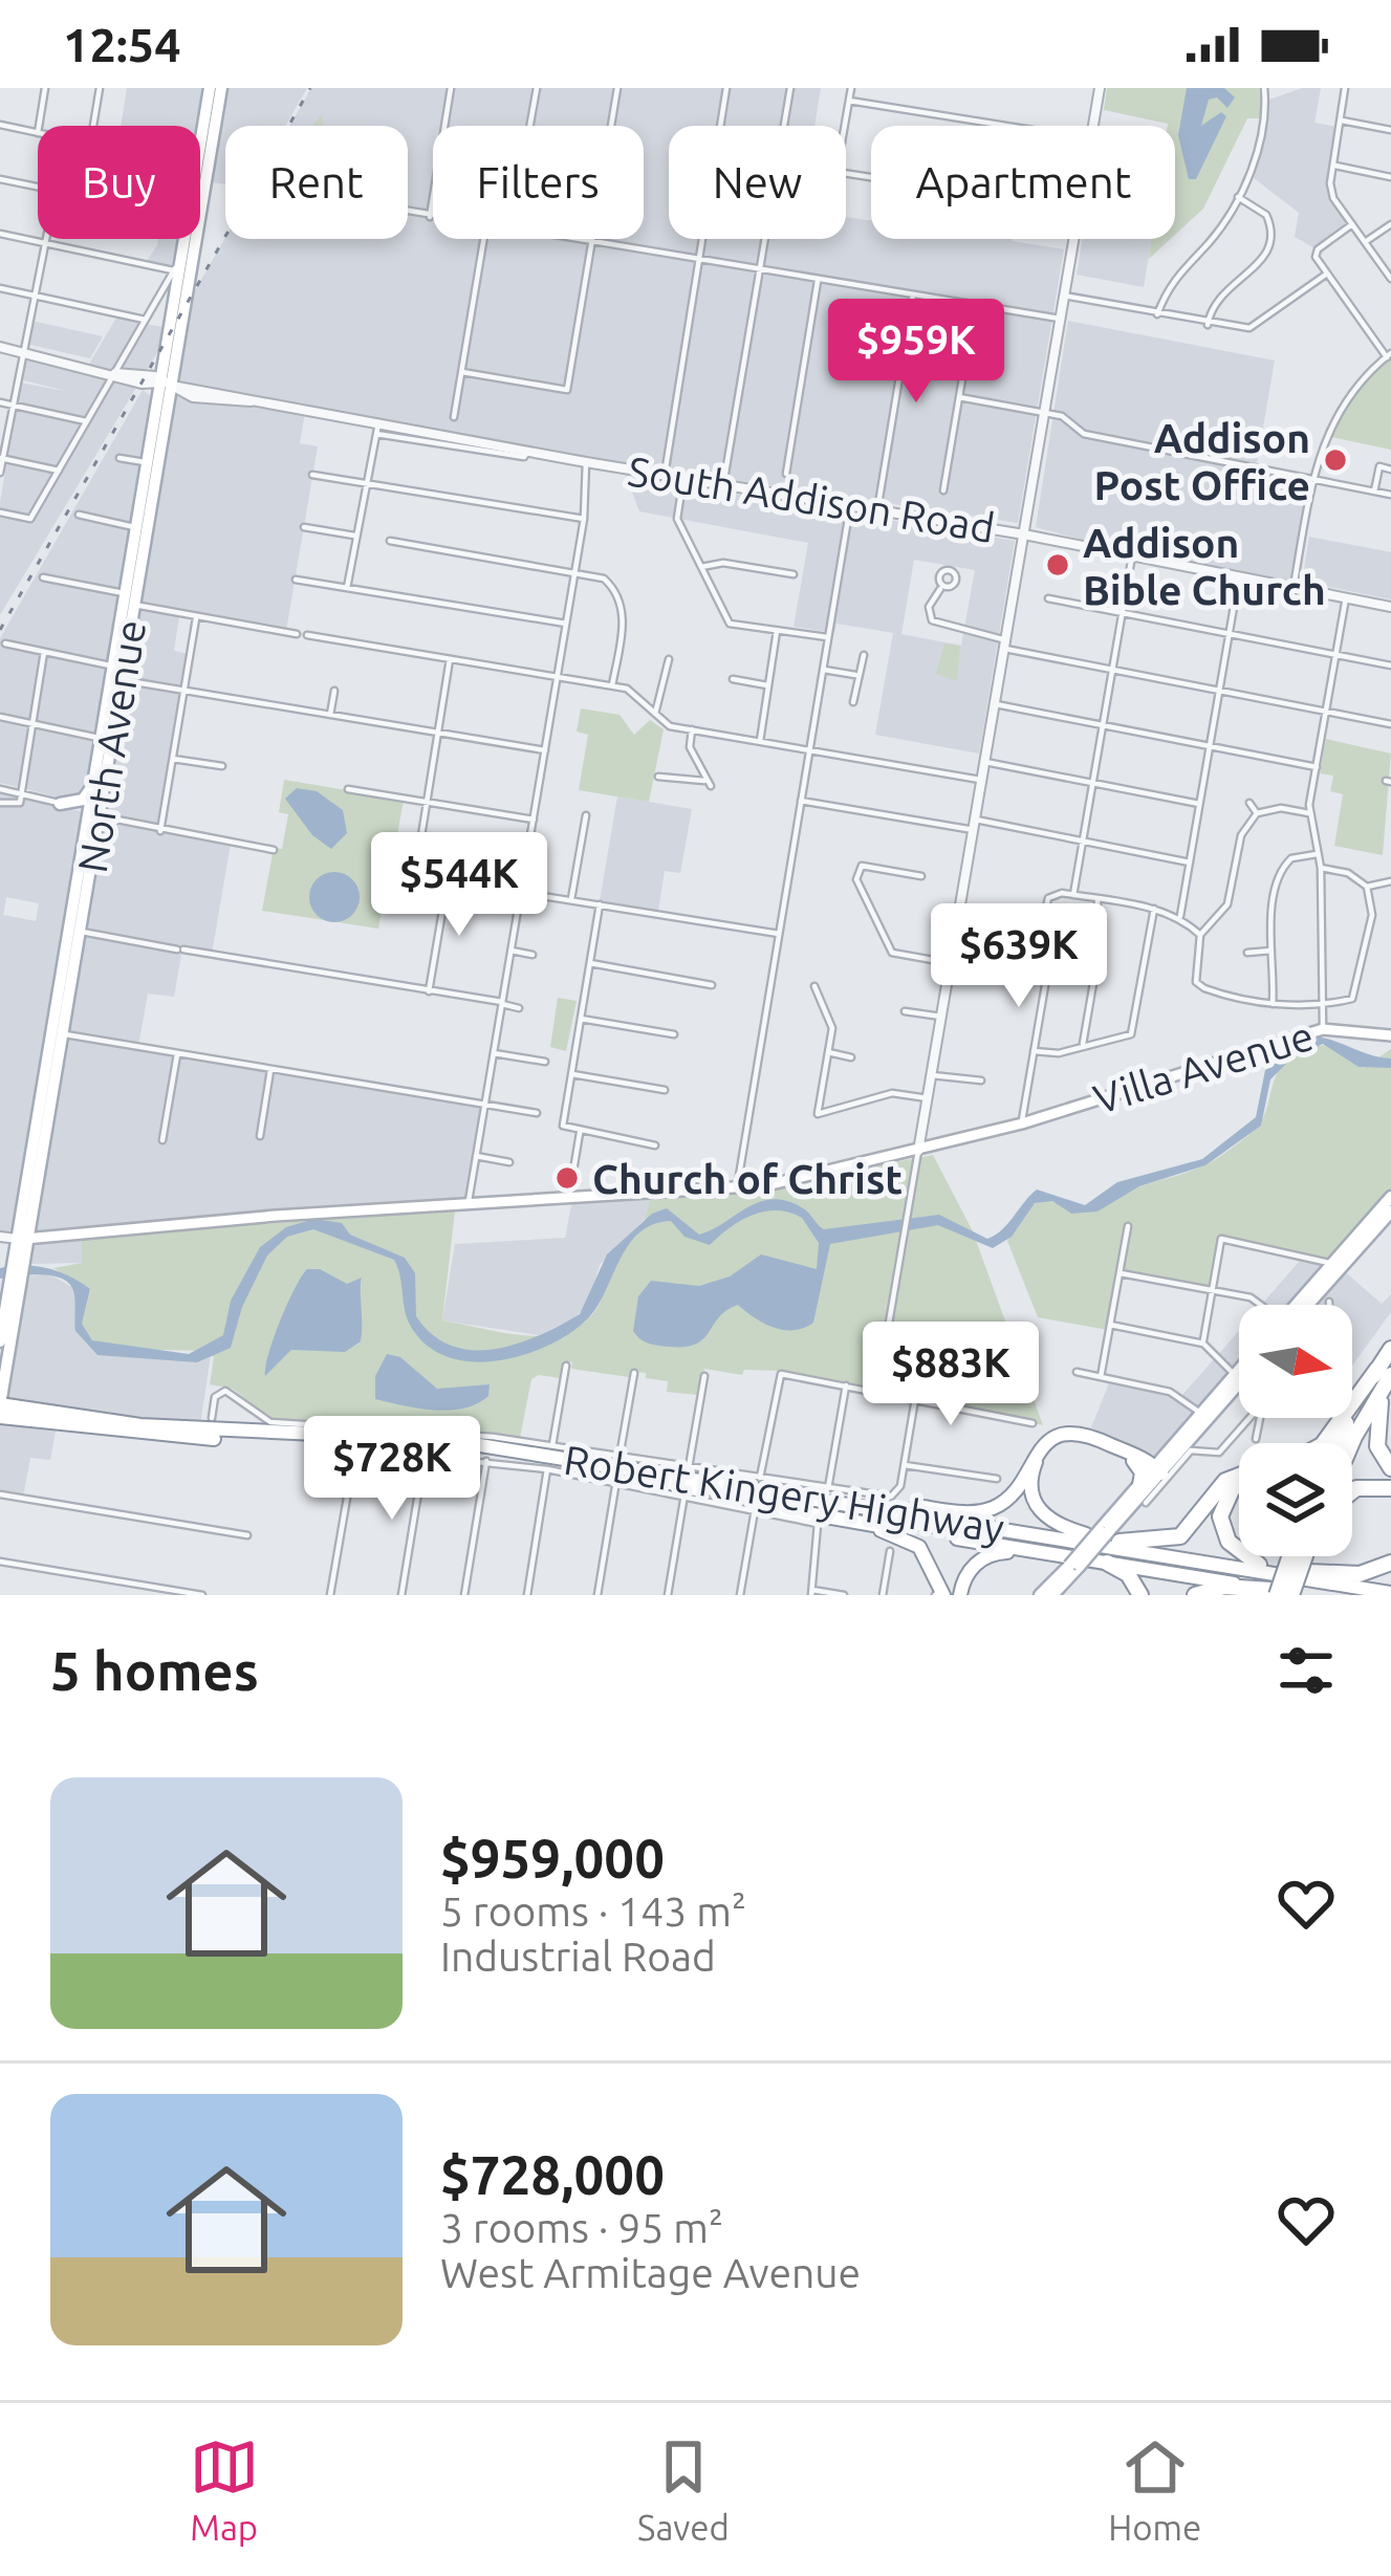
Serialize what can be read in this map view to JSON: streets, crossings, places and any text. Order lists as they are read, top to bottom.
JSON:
{
  "streets": {
    "highway": ["Robert Kingery Highway"],
    "main road": ["North Avenue", "Villa Avenue"],
    "street": ["South Addison Road"]
  },
  "crossings": [
    ["South Addison Road", "North Avenue"],
    ["North Avenue", "Villa Avenue"],
    ["North Avenue", "Robert Kingery Highway"]
  ],
  "places": ["Addison Post Office", "Addison Bible Church", "Church of Christ"],
  "north": "right",
  "page": {
    "status": "12:54",
    "chip": [
      "Buy",
      "Rent",
      "Filters",
      "New",
      "Apartment"
    ],
    "price": [
      "$959K",
      "$544K",
      "$639K",
      "$883K",
      "$728K"
    ],
    "heading": "5 homes",
    "list": [
      {
        "name": "$959,000",
        "note": "5 rooms · 143 m² · Industrial Road"
      },
      {
        "name": "$728,000",
        "note": "3 rooms · 95 m² · West Armitage Avenue"
      }
    ],
    "tabs": ["Map", "Saved", "Home"]
  }
}
